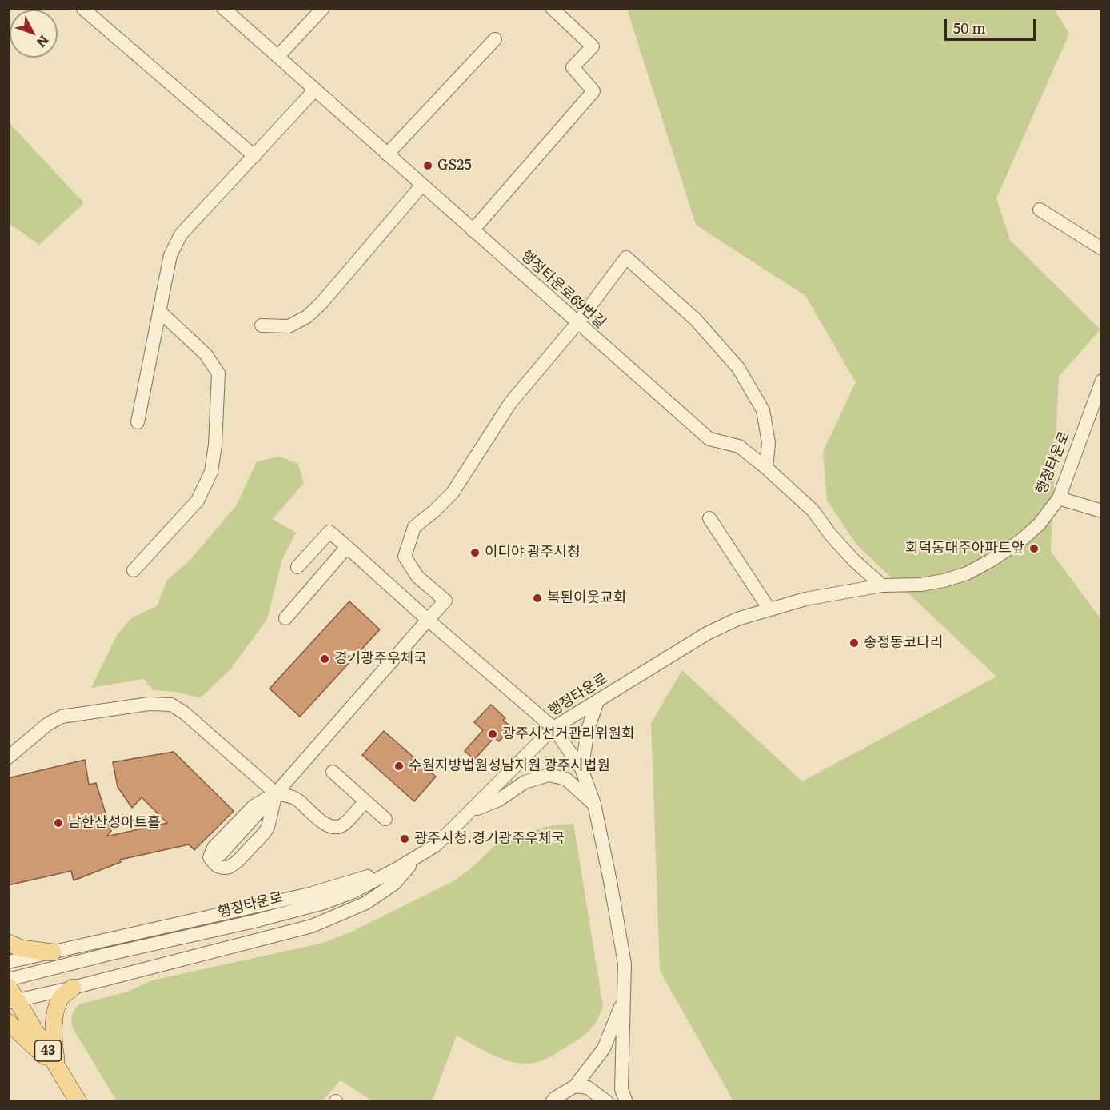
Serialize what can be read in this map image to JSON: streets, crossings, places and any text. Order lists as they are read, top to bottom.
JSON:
{
  "streets": {
    "main road": ["43"],
    "street": ["행정타운로69번길", "행정타운로"]
  },
  "crossings": [
    ["행정타운로69번길", "행정타운로"]
  ],
  "places": [
    "GS25",
    "회덕동대주아파트앞",
    "이디야 광주시청",
    "복된이웃교회",
    "송정동코다리",
    "경기광주우체국",
    "광주시선거관리위원회",
    "수원지방법원성남지원 광주시법원",
    "남한산성아트홀",
    "광주시청.경기광주우체국"
  ],
  "scale_bar": "50 m",
  "north": "bottom right"
}
